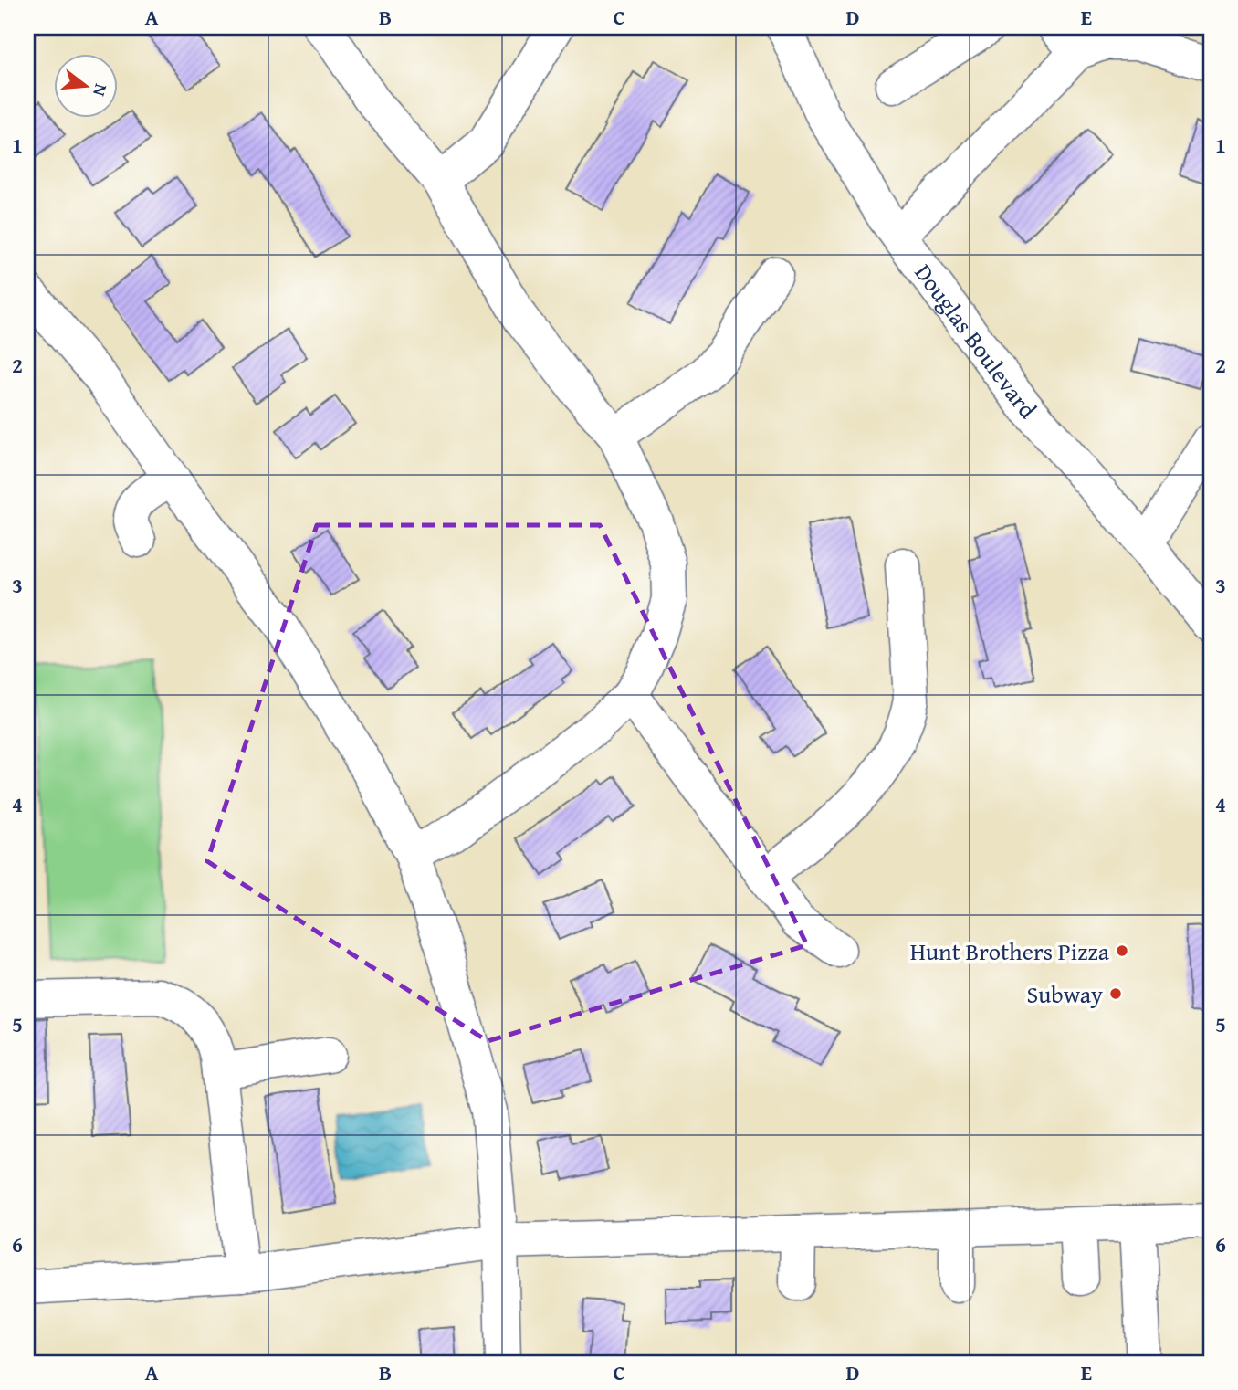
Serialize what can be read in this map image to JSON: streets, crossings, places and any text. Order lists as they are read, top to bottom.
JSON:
{
  "streets": {
    "street": ["Douglas Boulevard"]
  },
  "places": ["Hunt Brothers Pizza", "Subway"],
  "north": "right",
  "grid": {
    "columns": [
      "A",
      "B",
      "C",
      "D",
      "E"
    ],
    "rows": [
      "1",
      "2",
      "3",
      "4",
      "5",
      "6"
    ]
  }
}
